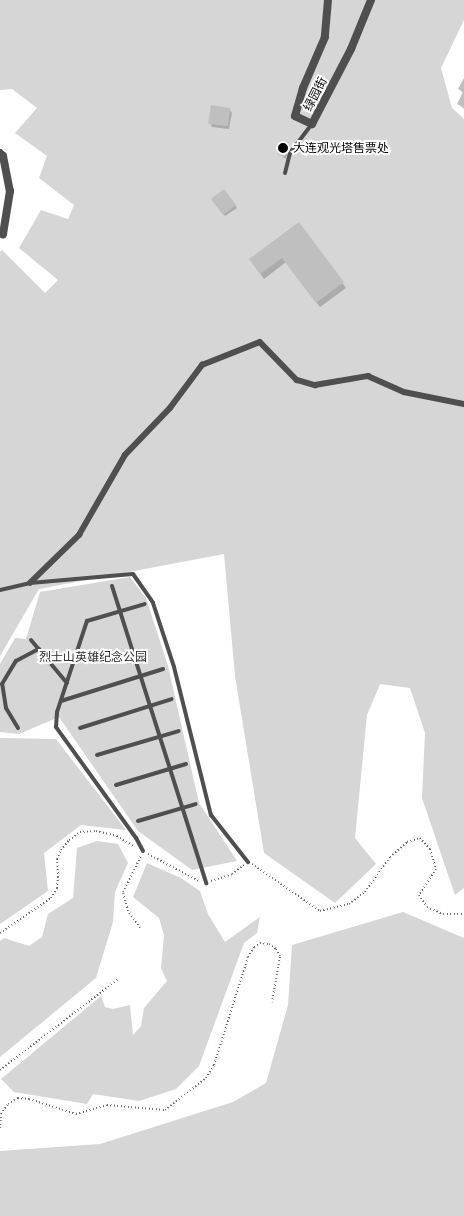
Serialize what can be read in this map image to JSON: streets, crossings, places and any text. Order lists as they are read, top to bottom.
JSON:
{
  "streets": {
    "street": ["绿园街"]
  },
  "parks": ["烈士山英雄纪念公园"],
  "places": ["大连观光塔售票处"]
}
